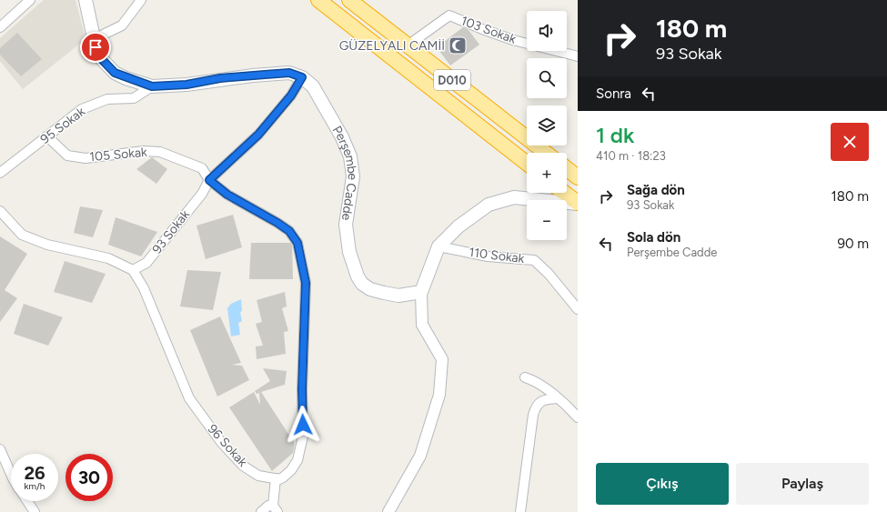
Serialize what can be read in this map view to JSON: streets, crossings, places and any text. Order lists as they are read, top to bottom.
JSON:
{
  "streets": {
    "highway": ["D010"],
    "main road": ["Perşembe Cadde"],
    "street": [
      "103 Sokak",
      "95 Sokak",
      "105 Sokak",
      "93 Sokak",
      "110 Sokak",
      "96 Sokak"
    ]
  },
  "crossings": [
    ["103 Sokak", "D010"],
    ["95 Sokak", "105 Sokak"],
    ["105 Sokak", "93 Sokak"],
    ["Perşembe Cadde", "93 Sokak"],
    ["93 Sokak", "96 Sokak"]
  ],
  "places": {
    "mosque": ["GÜZELYALI CAMİİ"]
  },
  "page": {
    "turn": ["180 m", "93 Sokak"],
    "map_buttons": ["+", "−"],
    "then": "Sonra",
    "heading": ["1 dk", "410 m · 18:23"],
    "list": [
      {
        "name": "Sağa dön",
        "note": "93 Sokak",
        "value": "180 m"
      },
      {
        "name": "Sola dön",
        "note": "Perşembe Cadde",
        "value": "90 m"
      }
    ],
    "speed": "26 km/h",
    "limit": "30",
    "buttons": ["Çıkış", "Paylaş"]
  }
}
